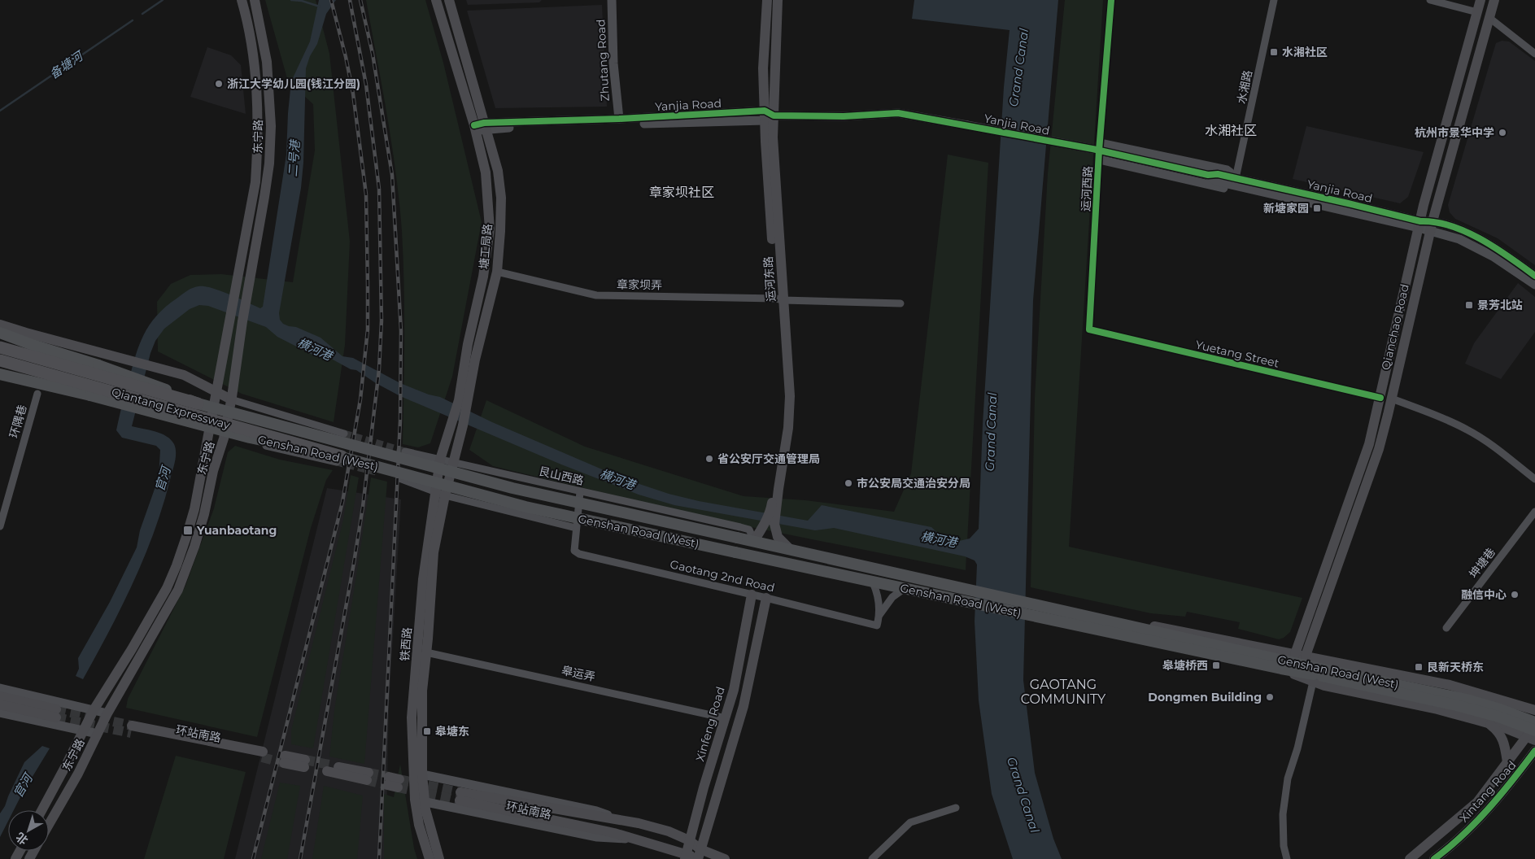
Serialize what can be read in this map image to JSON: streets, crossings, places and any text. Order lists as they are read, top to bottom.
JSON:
{
  "streets": {
    "highway": ["Qiantang Expressway"],
    "main road": [
      "东宁路",
      "塘工局路",
      "运河东路",
      "Qianchao Road",
      "Genshan Road (West)",
      "铁西路",
      "Xinfeng Road",
      "环站南路",
      "Xintang Road"
    ],
    "street": [
      "Zhutang Road",
      "水湘路",
      "Yanjia Road",
      "运河西路",
      "章家坝弄",
      "Yuetang Street",
      "环隅巷",
      "艮山西路",
      "坤塘巷",
      "Gaotang 2nd Road",
      "皋运弄"
    ]
  },
  "crossings": [
    ["Zhutang Road", "Yanjia Road"],
    ["水湘路", "Yanjia Road"],
    ["Yanjia Road", "运河西路"],
    ["Yanjia Road", "塘工局路"],
    ["Yanjia Road", "运河东路"],
    ["Yanjia Road", "Qianchao Road"],
    ["运河西路", "Yuetang Street"],
    ["塘工局路", "章家坝弄"],
    ["塘工局路", "艮山西路"],
    ["塘工局路", "铁西路"],
    ["运河东路", "章家坝弄"],
    ["运河东路", "Genshan Road (West)"],
    ["运河东路", "艮山西路"],
    ["Qianchao Road", "Yuetang Street"],
    ["Qianchao Road", "Genshan Road (West)"],
    ["Qiantang Expressway", "Genshan Road (West)"],
    ["Genshan Road (West)", "艮山西路"],
    ["Genshan Road (West)", "Xintang Road"],
    ["Gaotang 2nd Road", "Xinfeng Road"],
    ["铁西路", "皋运弄"],
    ["铁西路", "环站南路"],
    ["皋运弄", "Xinfeng Road"],
    ["Xinfeng Road", "环站南路"]
  ],
  "districts": ["水湘社区", "章家坝社区", "GAOTANG COMMUNITY"],
  "water": [
    "备塘河",
    "Grand Canal",
    "二号港",
    "横河港",
    "官河"
  ],
  "places": {
    "transit": [
      "水湘社区",
      "新塘家园",
      "景芳北站",
      "Yuanbaotang",
      "皋塘桥西",
      "艮新天桥东",
      "皋塘东"
    ],
    "other": [
      "浙江大学幼儿园(钱江分园)",
      "杭州市景华中学",
      "省公安厅交通管理局",
      "市公安局交通治安分局",
      "融信中心",
      "Dongmen Building"
    ]
  },
  "north": "bottom left"
}
